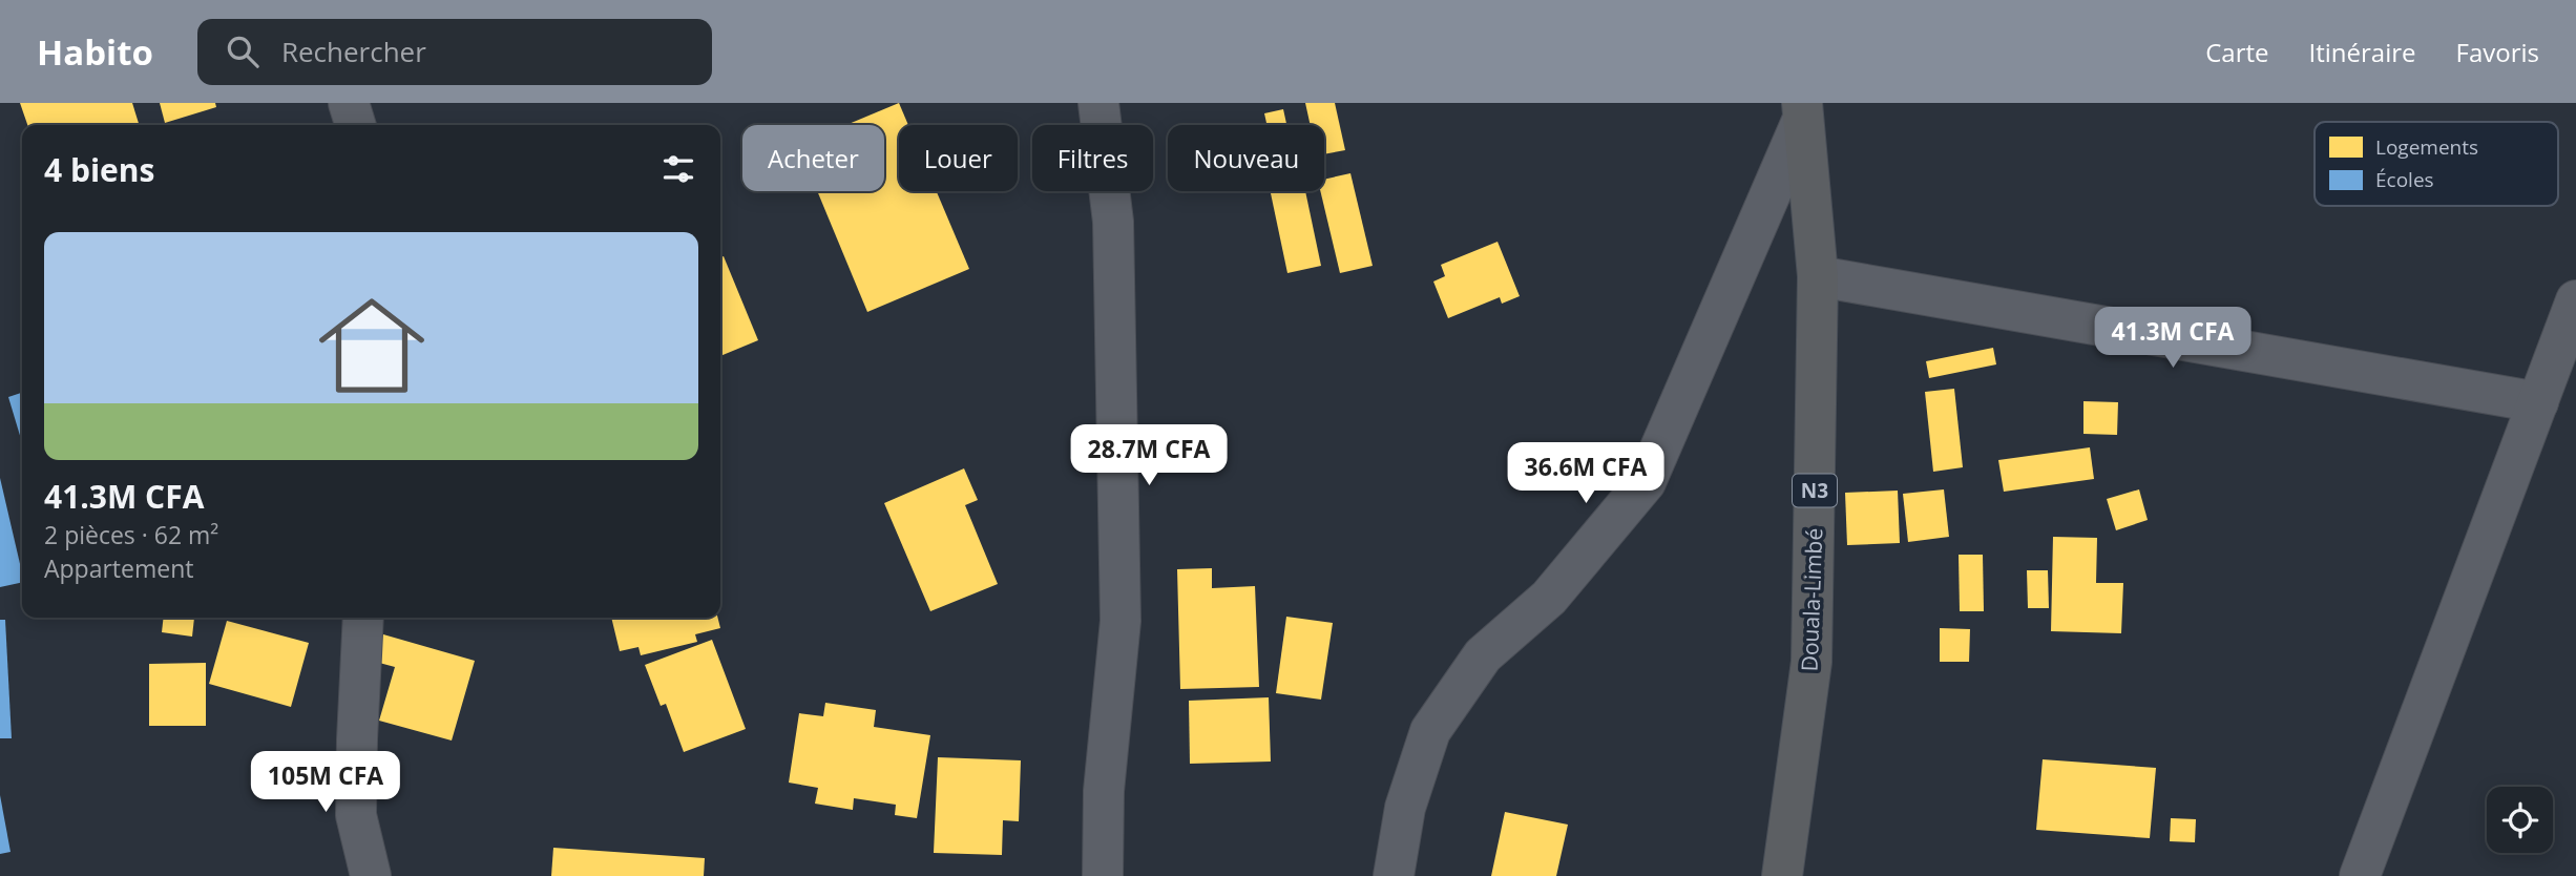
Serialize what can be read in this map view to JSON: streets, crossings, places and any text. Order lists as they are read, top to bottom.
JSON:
{
  "streets": {
    "highway": ["N3", "Douala-Limbé"]
  },
  "legend": ["Logements", "Écoles"],
  "page": {
    "header": "Habito",
    "search": "Rechercher",
    "nav": ["Carte", "Itinéraire", "Favoris"],
    "chip": [
      "Acheter",
      "Louer",
      "Filtres",
      "Nouveau"
    ],
    "heading": "4 biens",
    "list": [
      {
        "name": "41.3M CFA",
        "note": "2 pièces · 62 m² · Appartement"
      }
    ],
    "price": [
      "41.3M CFA",
      "28.7M CFA",
      "36.6M CFA",
      "105M CFA"
    ]
  }
}
